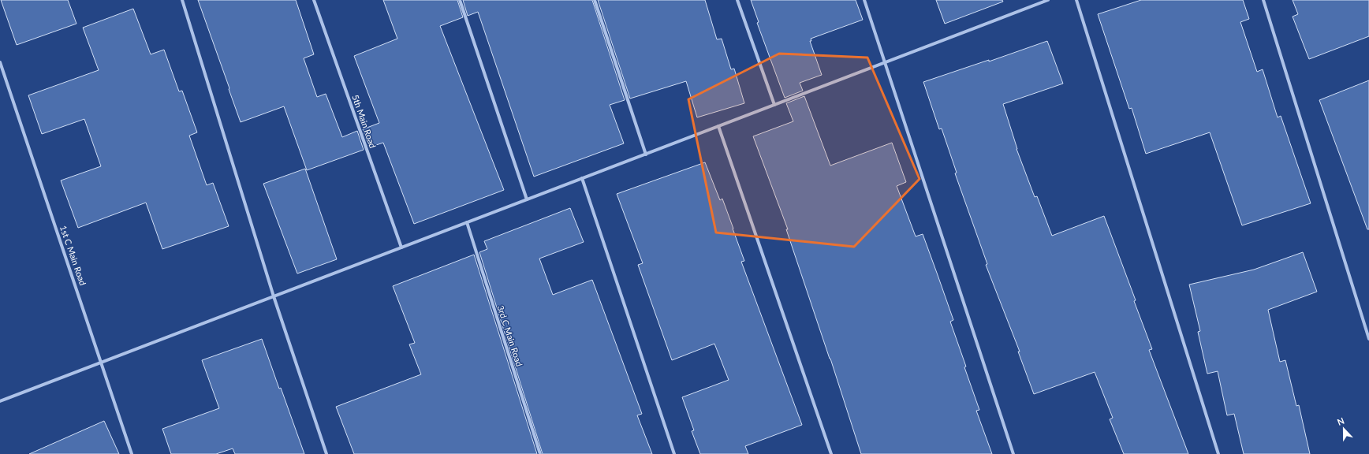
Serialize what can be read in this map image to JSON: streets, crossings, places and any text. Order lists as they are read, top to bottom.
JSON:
{
  "streets": {
    "street": ["5th Main Road", "1st C Main Road", "3rd C Main Road"]
  },
  "north": "top"
}
